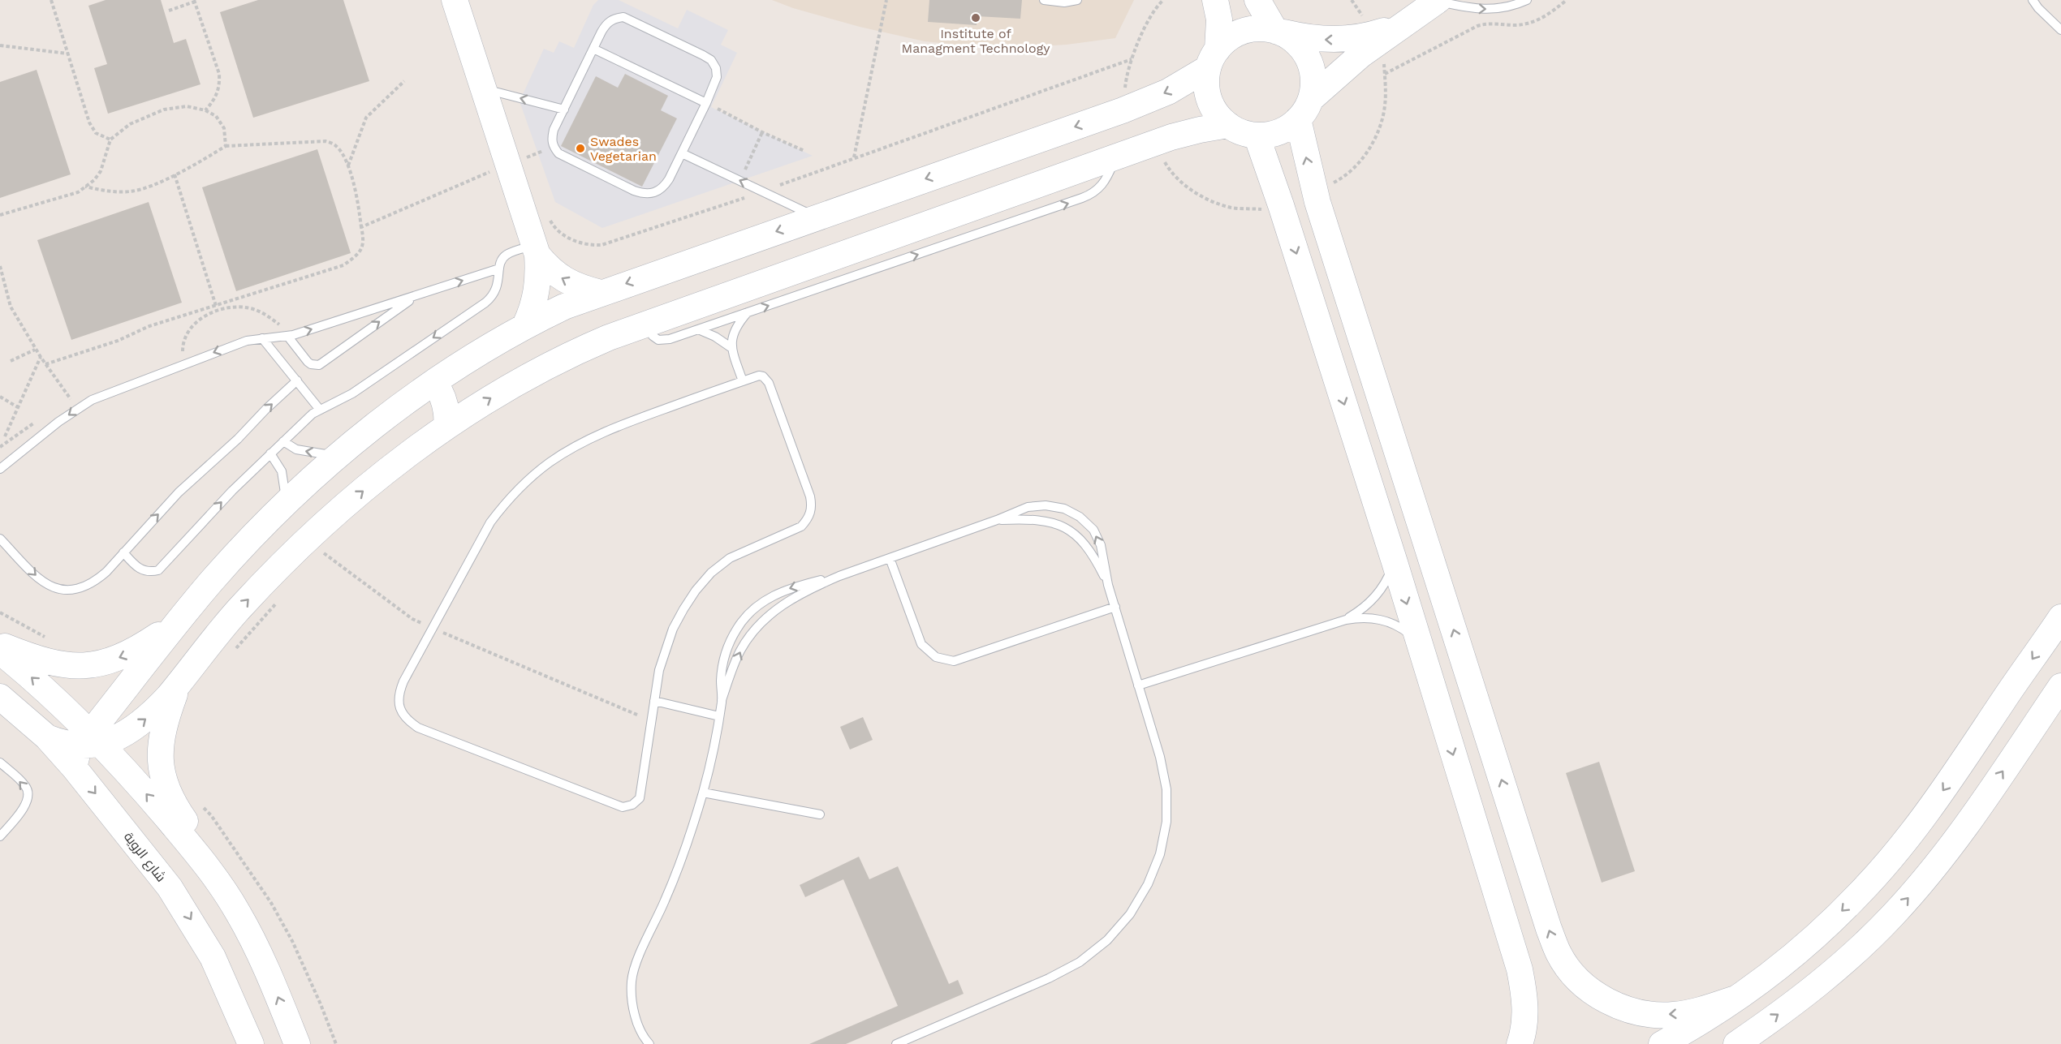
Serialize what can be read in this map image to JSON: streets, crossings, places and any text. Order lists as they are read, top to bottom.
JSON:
{
  "streets": {
    "street": ["شارع الروية"]
  },
  "places": ["Institute of Managment Technology", "Swades Vegetarian"]
}
